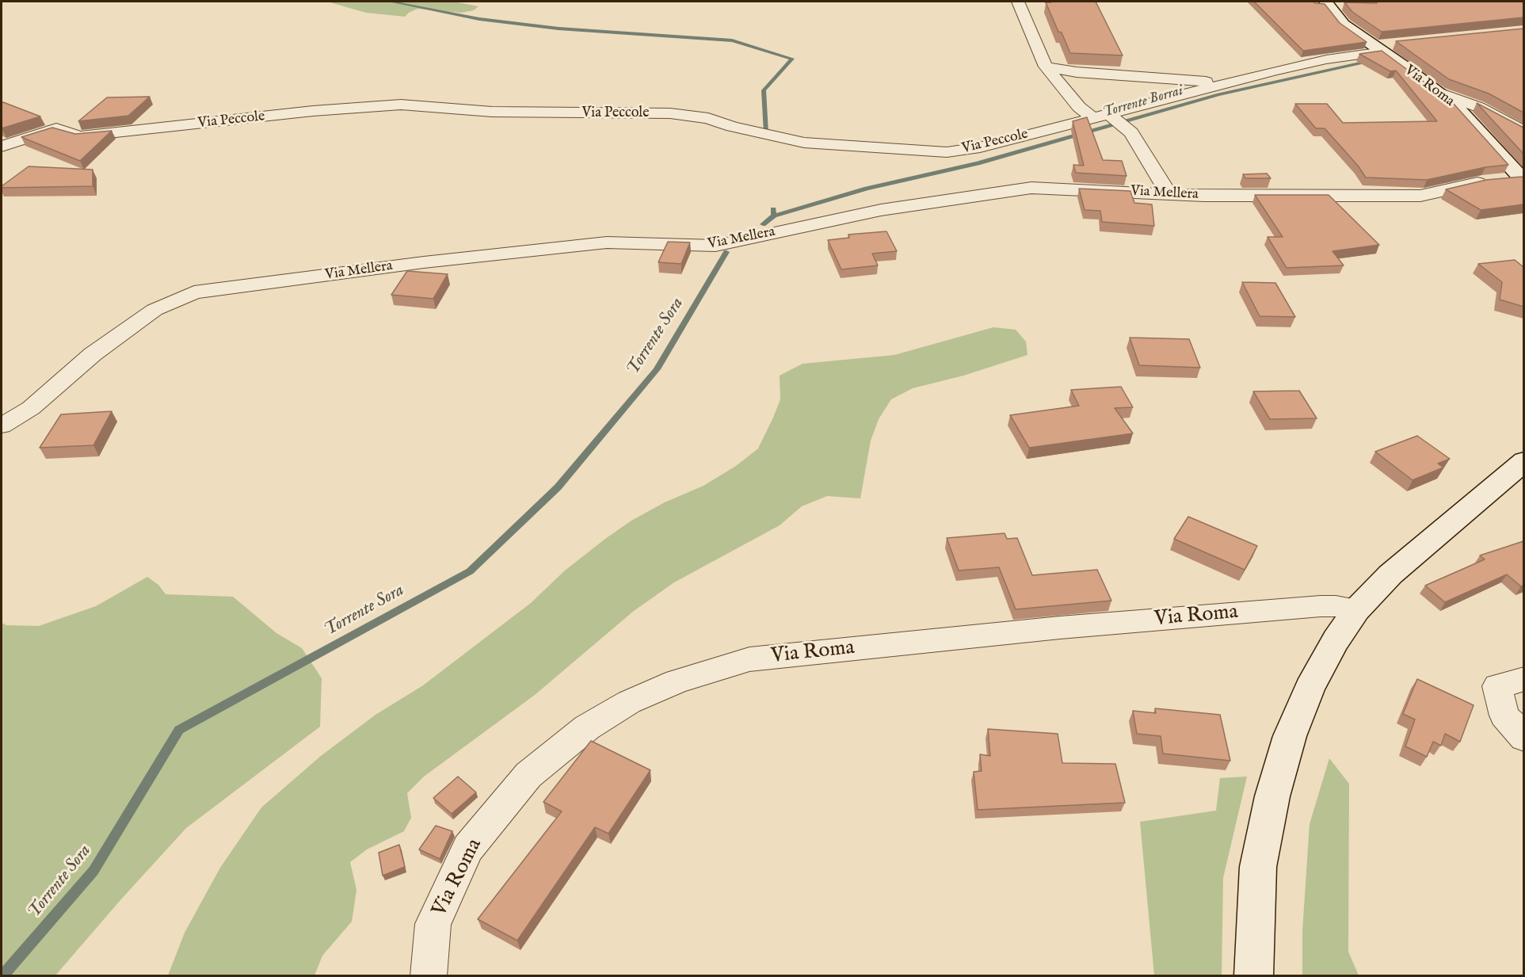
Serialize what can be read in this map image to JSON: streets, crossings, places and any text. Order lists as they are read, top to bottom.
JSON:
{
  "streets": {
    "main road": ["Via Roma"],
    "street": ["Via Peccole", "Via Mellera"]
  },
  "crossings": [
    ["Via Roma", "Via Peccole"],
    ["Via Roma", "Via Mellera"]
  ],
  "water": ["Torrente Borrai", "Torrente Sora"]
}
